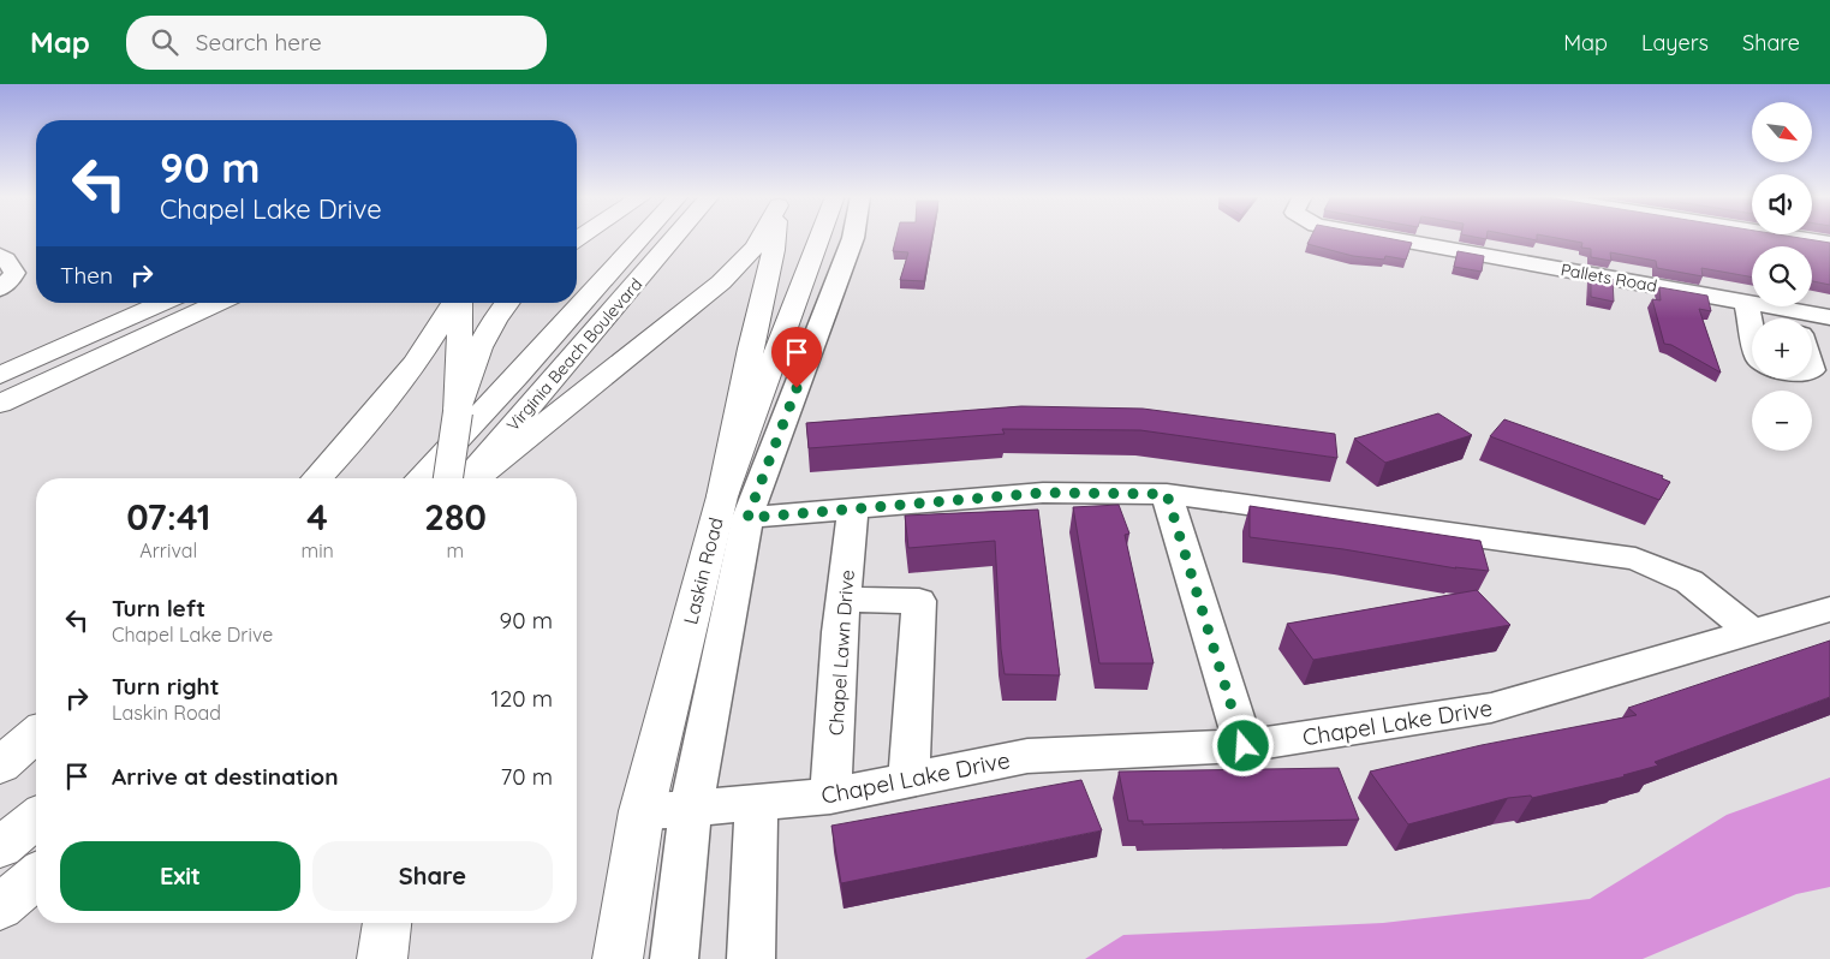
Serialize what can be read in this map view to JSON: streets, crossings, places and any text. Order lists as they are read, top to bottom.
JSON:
{
  "streets": {
    "main road": ["Virginia Beach Boulevard", "Laskin Road"],
    "street": ["Pallets Road", "Chapel Lawn Drive", "Chapel Lake Drive"]
  },
  "crossings": [
    ["Laskin Road", "Chapel Lake Drive"],
    ["Chapel Lawn Drive", "Chapel Lake Drive"]
  ],
  "north": "bottom right",
  "page": {
    "header": "Map",
    "search": "Search here",
    "nav": ["Map", "Layers", "Share"],
    "map_buttons": ["+", "−"],
    "turn": ["90 m", "Chapel Lake Drive"],
    "then": "Then",
    "eta": [
      "07:41",
      "Arrival",
      "4",
      "min",
      "280",
      "m"
    ],
    "list": [
      {
        "name": "Turn left",
        "note": "Chapel Lake Drive",
        "value": "90 m"
      },
      {
        "name": "Turn right",
        "note": "Laskin Road",
        "value": "120 m"
      },
      {
        "name": "Arrive at destination",
        "value": "70 m"
      }
    ],
    "buttons": ["Exit", "Share"]
  }
}
